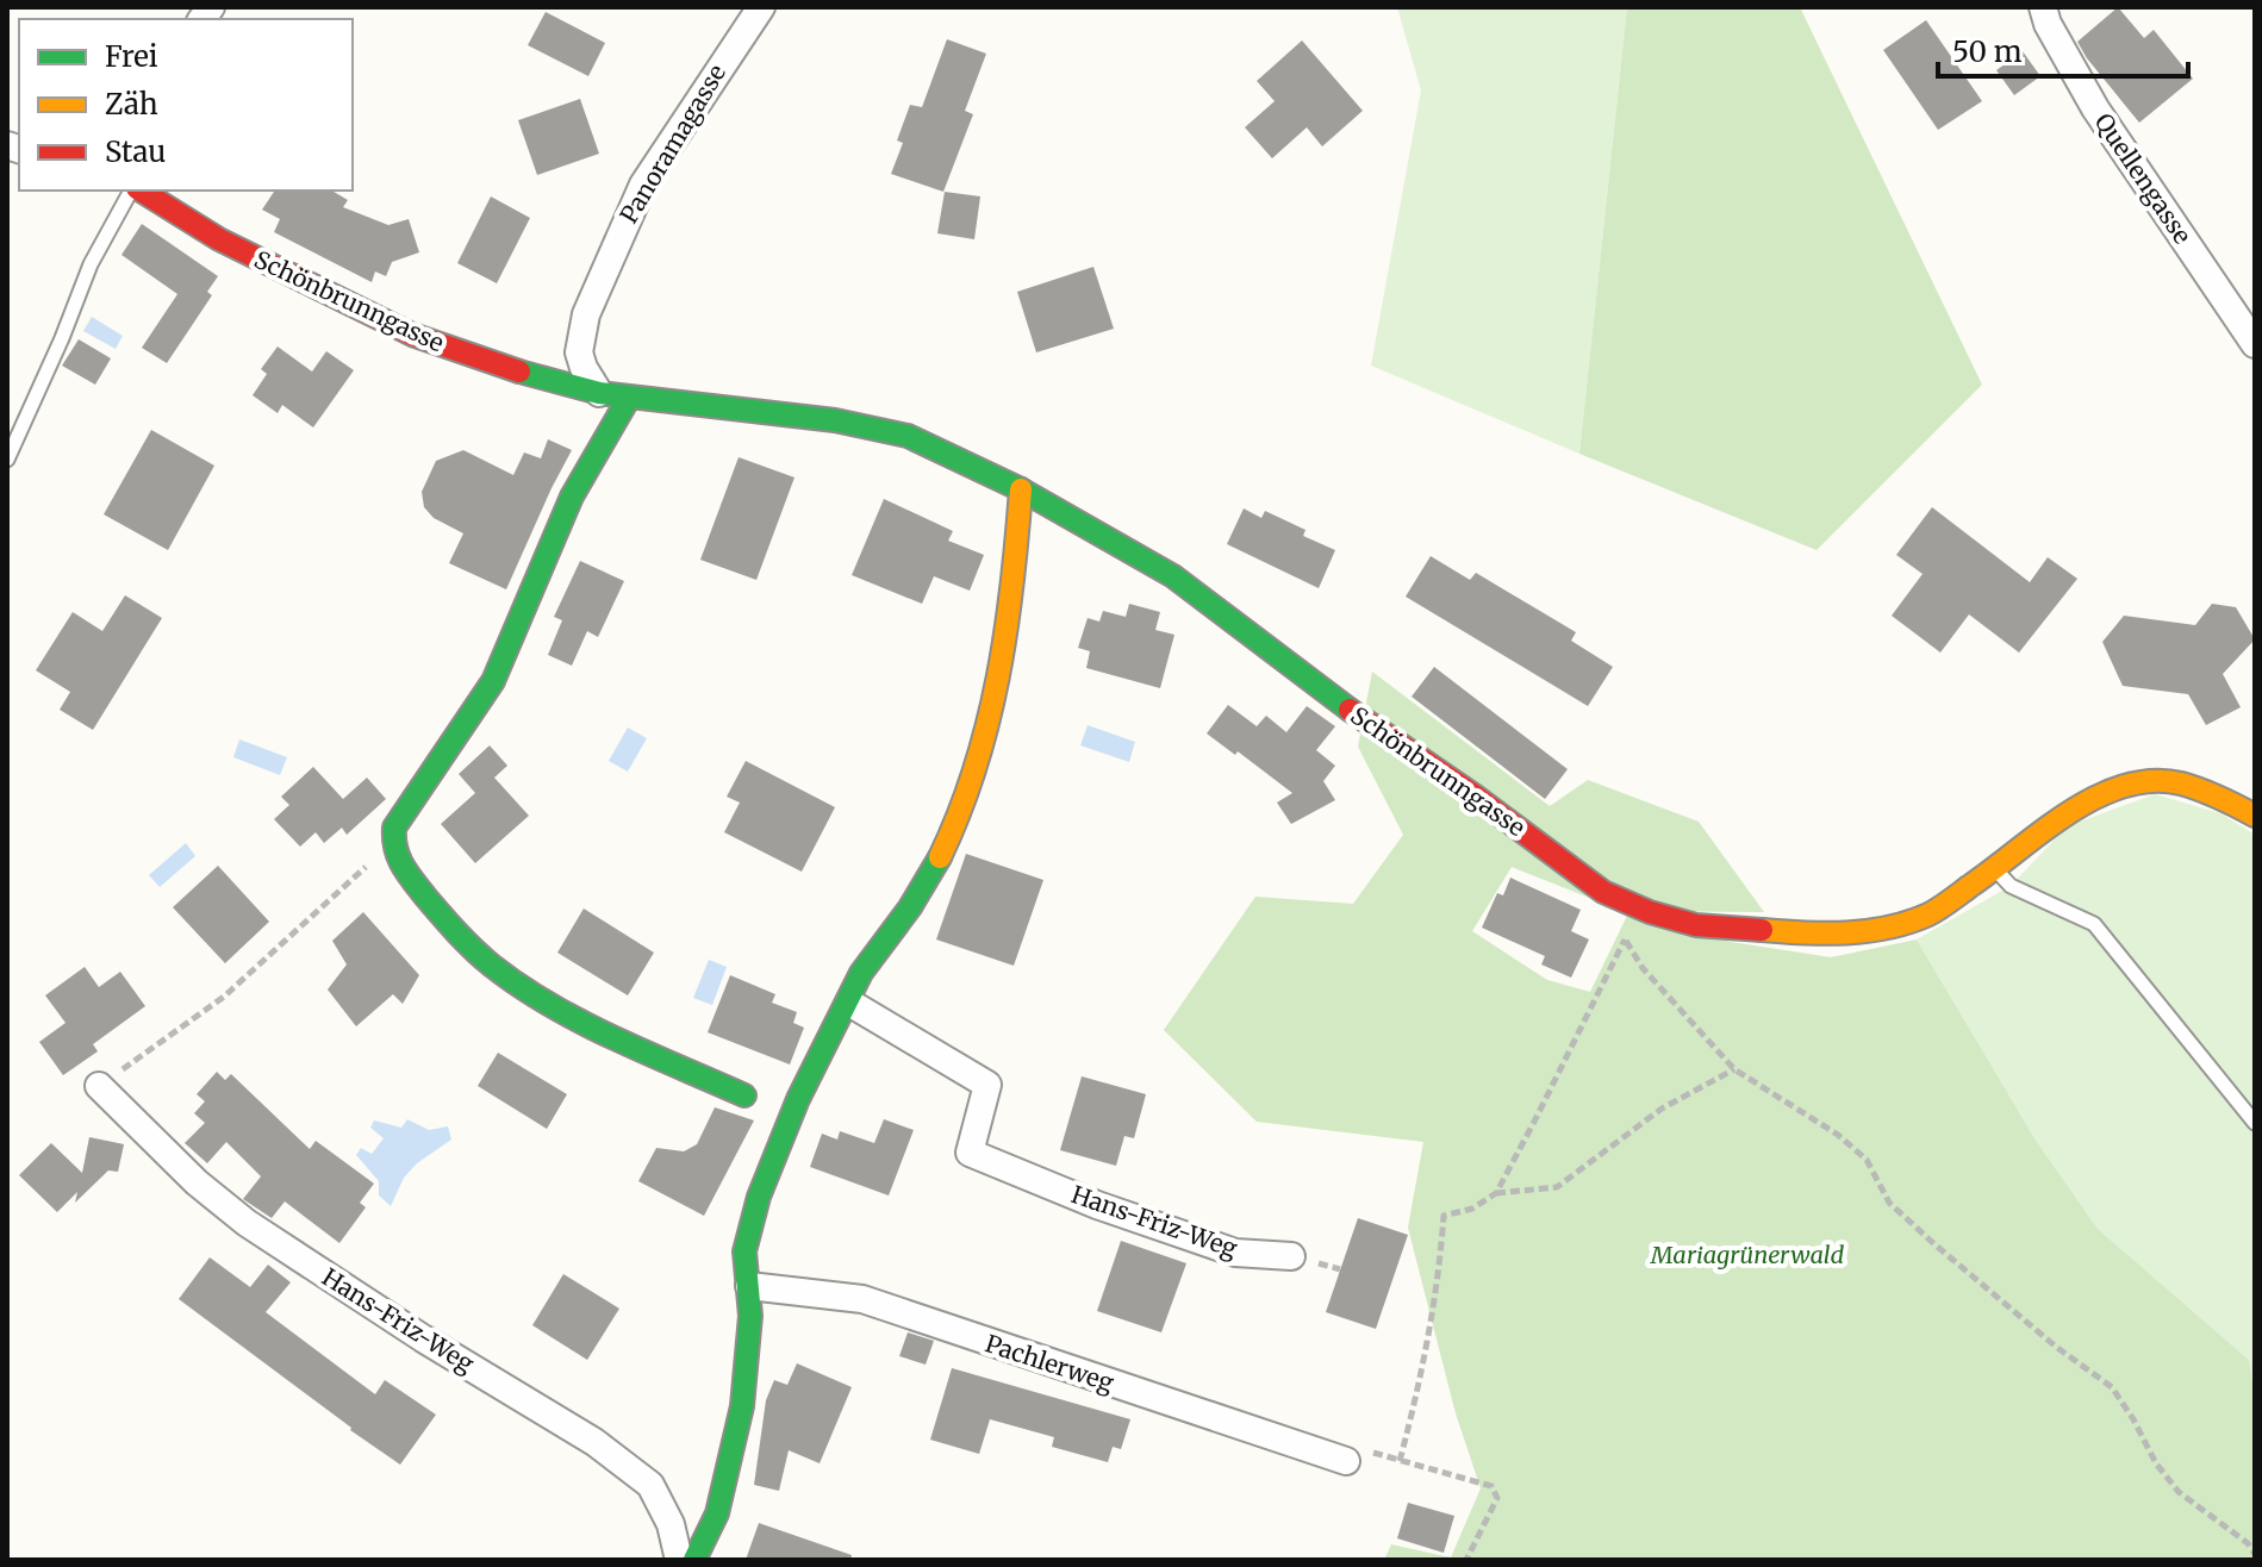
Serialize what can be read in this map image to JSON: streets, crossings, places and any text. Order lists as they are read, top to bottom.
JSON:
{
  "streets": {
    "street": [
      "Panoramagasse",
      "Quellengasse",
      "Schönbrunngasse",
      "Hans-Friz-Weg",
      "Pachlerweg"
    ]
  },
  "crossings": [
    ["Panoramagasse", "Schönbrunngasse"]
  ],
  "parks": ["Mariagrünerwald"],
  "legend": ["Frei", "Zäh", "Stau"],
  "scale_bar": "50 m"
}
